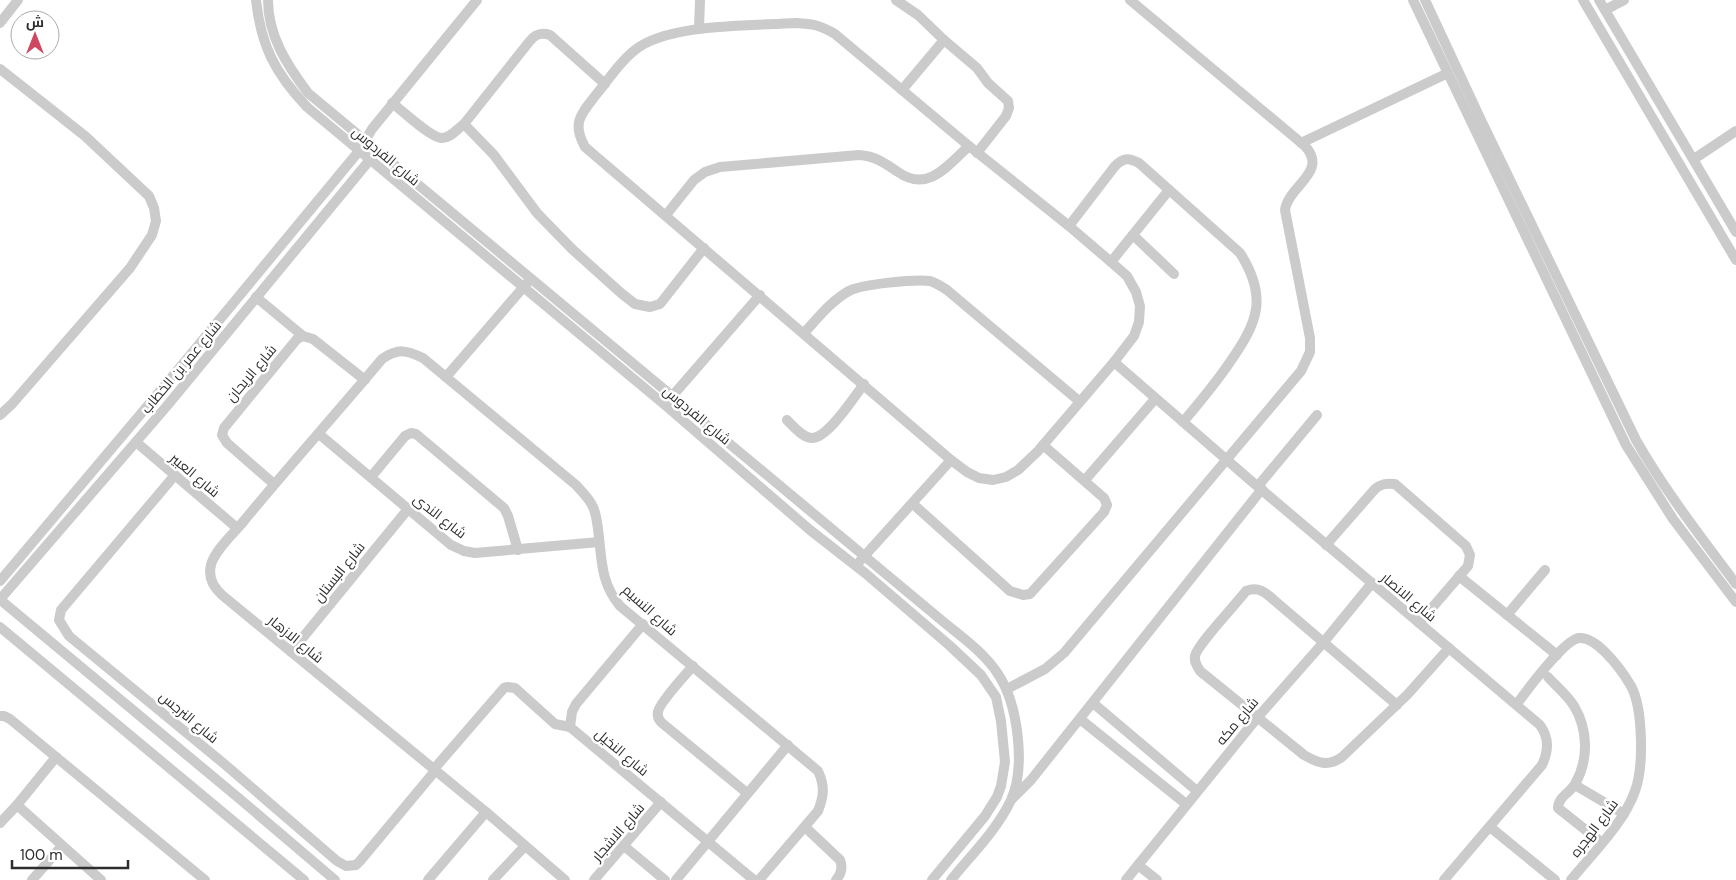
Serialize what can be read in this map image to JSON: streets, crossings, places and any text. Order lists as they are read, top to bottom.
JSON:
{
  "streets": {
    "street": [
      "شارع الفردوس",
      "شارع عمر بن الخطاب",
      "شارع الريحان",
      "شارع العبير",
      "شارع الندى",
      "شارع البستان",
      "شارع الانصار",
      "شارع النسيم",
      "شارع الازهار",
      "شارع النرجس",
      "شارع مكه",
      "شارع النخيل",
      "شارع الهجره",
      "شارع الاشجار"
    ]
  },
  "crossings": [
    ["شارع الفردوس", "شارع عمر بن الخطاب"],
    ["شارع عمر بن الخطاب", "شارع العبير"],
    ["شارع الريحان", "شارع الازهار"],
    ["شارع العبير", "شارع الازهار"],
    ["شارع الندى", "شارع البستان"],
    ["شارع الندى", "شارع النسيم"],
    ["شارع الندى", "شارع الازهار"],
    ["شارع البستان", "شارع الازهار"],
    ["شارع الانصار", "شارع مكه"],
    ["شارع الانصار", "شارع الهجره"],
    ["شارع النسيم", "شارع الازهار"],
    ["شارع الازهار", "شارع النرجس"],
    ["شارع الازهار", "شارع النخيل"],
    ["شارع النرجس", "شارع النخيل"],
    ["شارع النخيل", "شارع الاشجار"]
  ],
  "scale_bar": "100 m",
  "north": "top"
}
